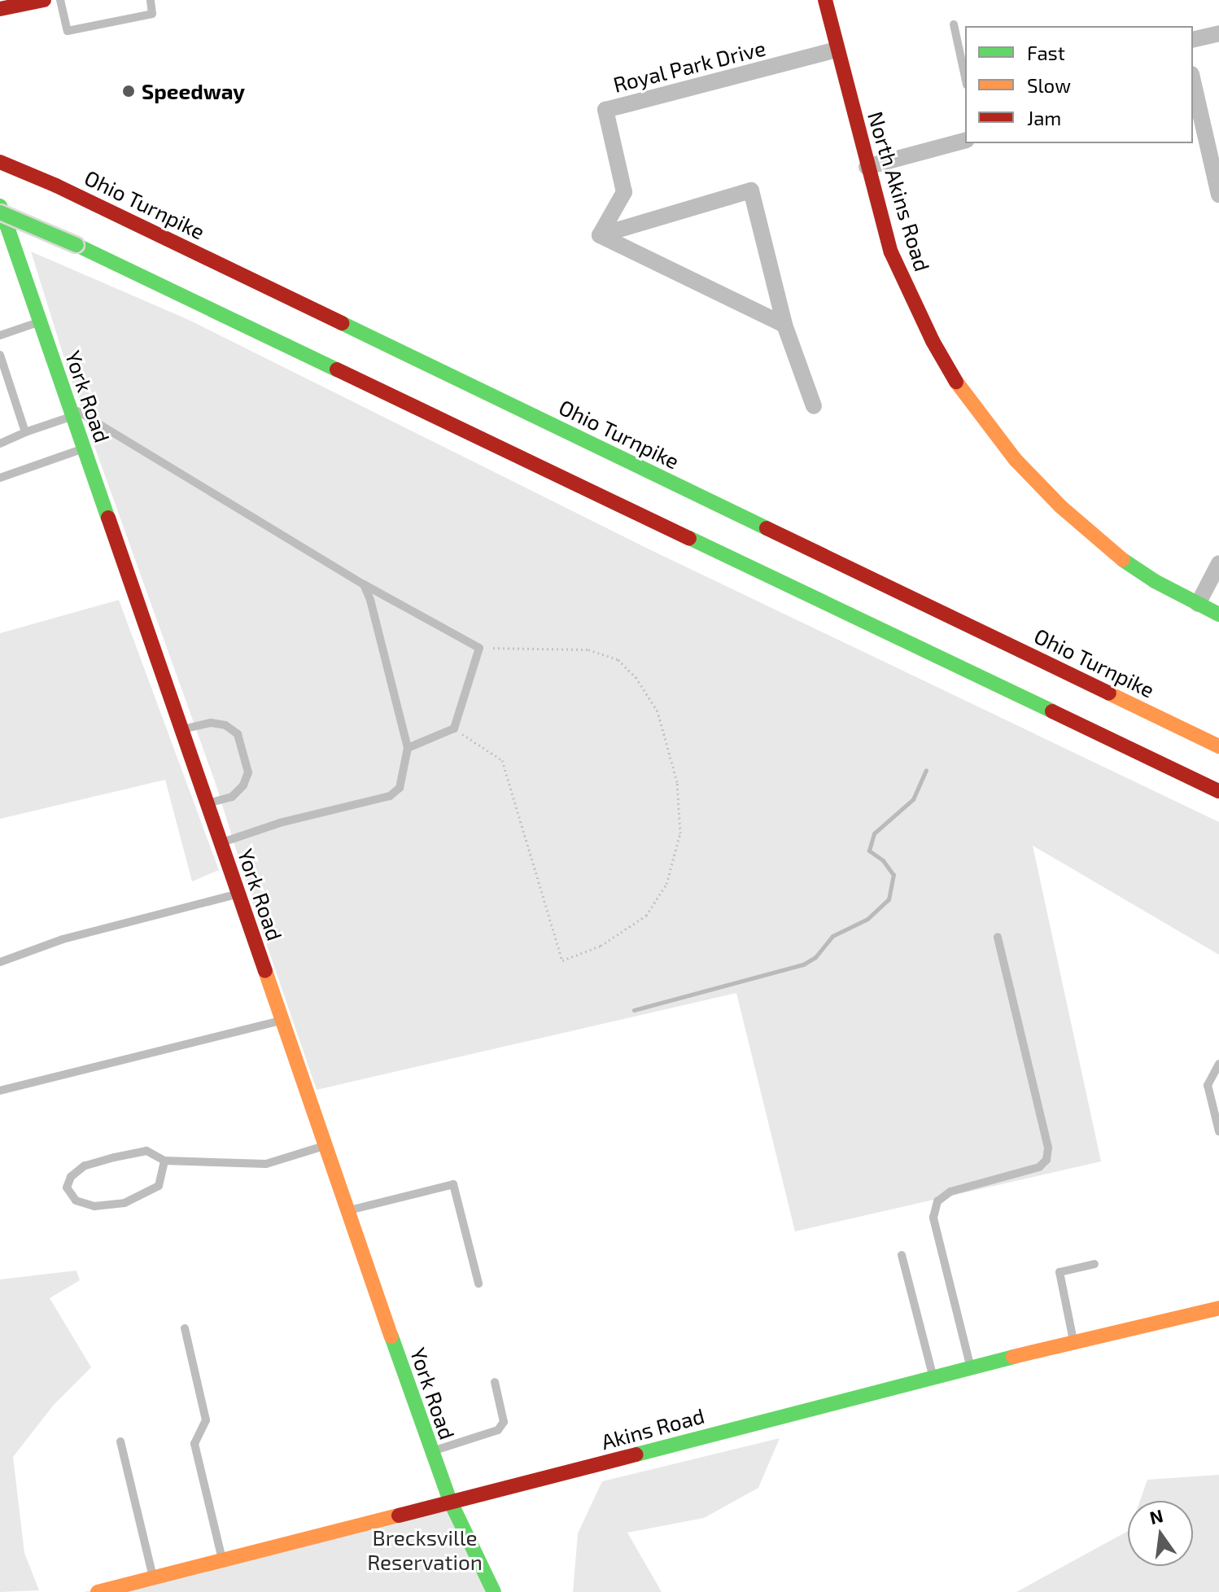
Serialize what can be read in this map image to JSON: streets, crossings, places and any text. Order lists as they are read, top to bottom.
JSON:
{
  "streets": {
    "main road": [
      "North Akins Road",
      "Ohio Turnpike",
      "York Road",
      "Akins Road"
    ],
    "street": ["Royal Park Drive"]
  },
  "crossings": [
    ["Royal Park Drive", "North Akins Road"],
    ["York Road", "Akins Road"]
  ],
  "parks": ["Brecksville Reservation"],
  "places": ["Speedway"],
  "legend": ["Fast", "Slow", "Jam"],
  "north": "top"
}
